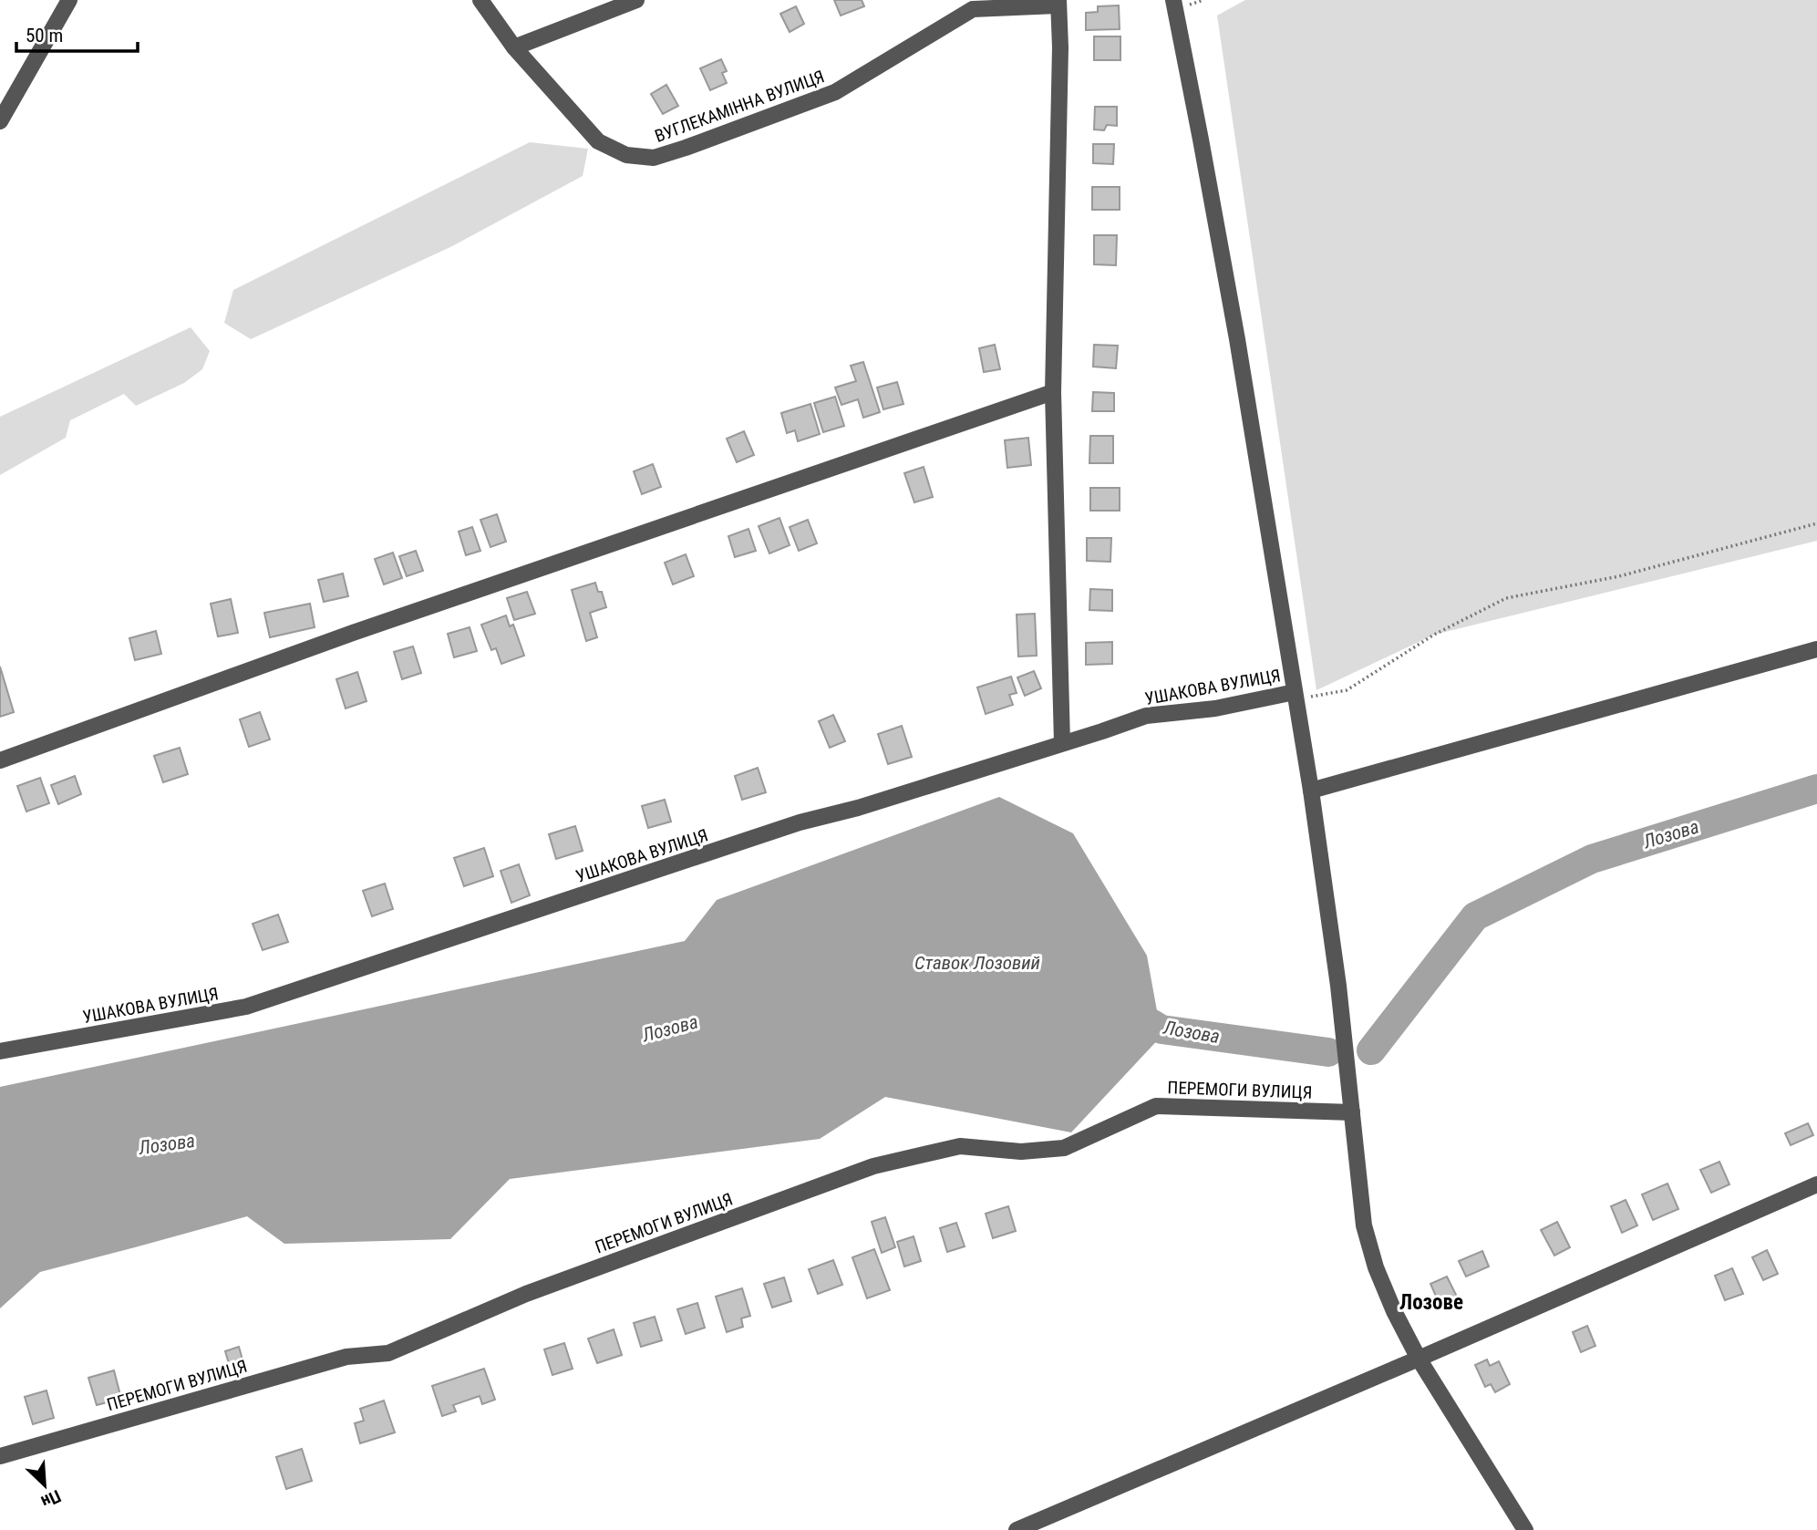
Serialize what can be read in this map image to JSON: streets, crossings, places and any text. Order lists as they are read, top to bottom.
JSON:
{
  "streets": {
    "street": ["ВУГЛЕКАМІННА ВУЛИЦЯ", "УШАКОВА ВУЛИЦЯ", "ПЕРЕМОГИ ВУЛИЦЯ"]
  },
  "districts": ["Лозове"],
  "water": ["Лозова", "Ставок Лозовий"],
  "scale_bar": "50 m",
  "north": "bottom right"
}
